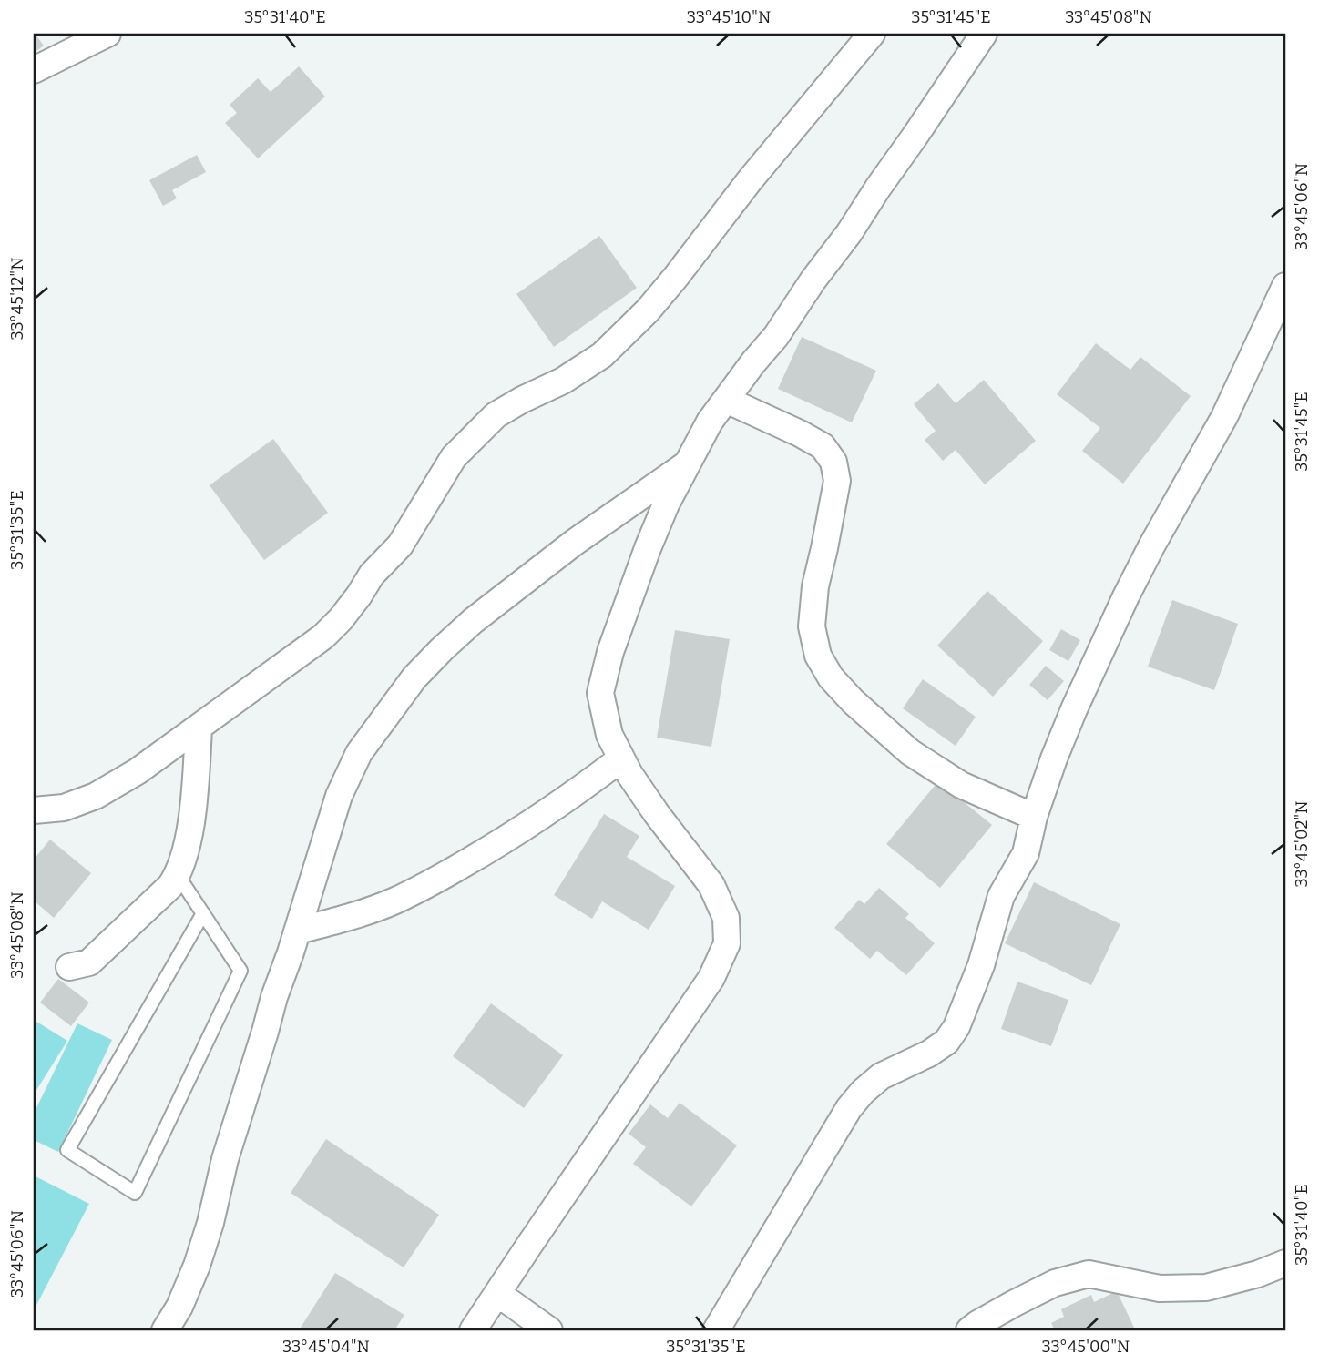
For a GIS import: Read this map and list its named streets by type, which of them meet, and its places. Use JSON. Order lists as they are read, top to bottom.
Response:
{
  "coordinates": [
    "35°31'40\"E",
    "33°45'10\"N",
    "35°31'45\"E",
    "33°45'08\"N",
    "33°45'06\"N",
    "33°45'12\"N",
    "35°31'35\"E",
    "33°45'02\"N",
    "33°45'04\"N",
    "33°45'00\"N"
  ]
}
